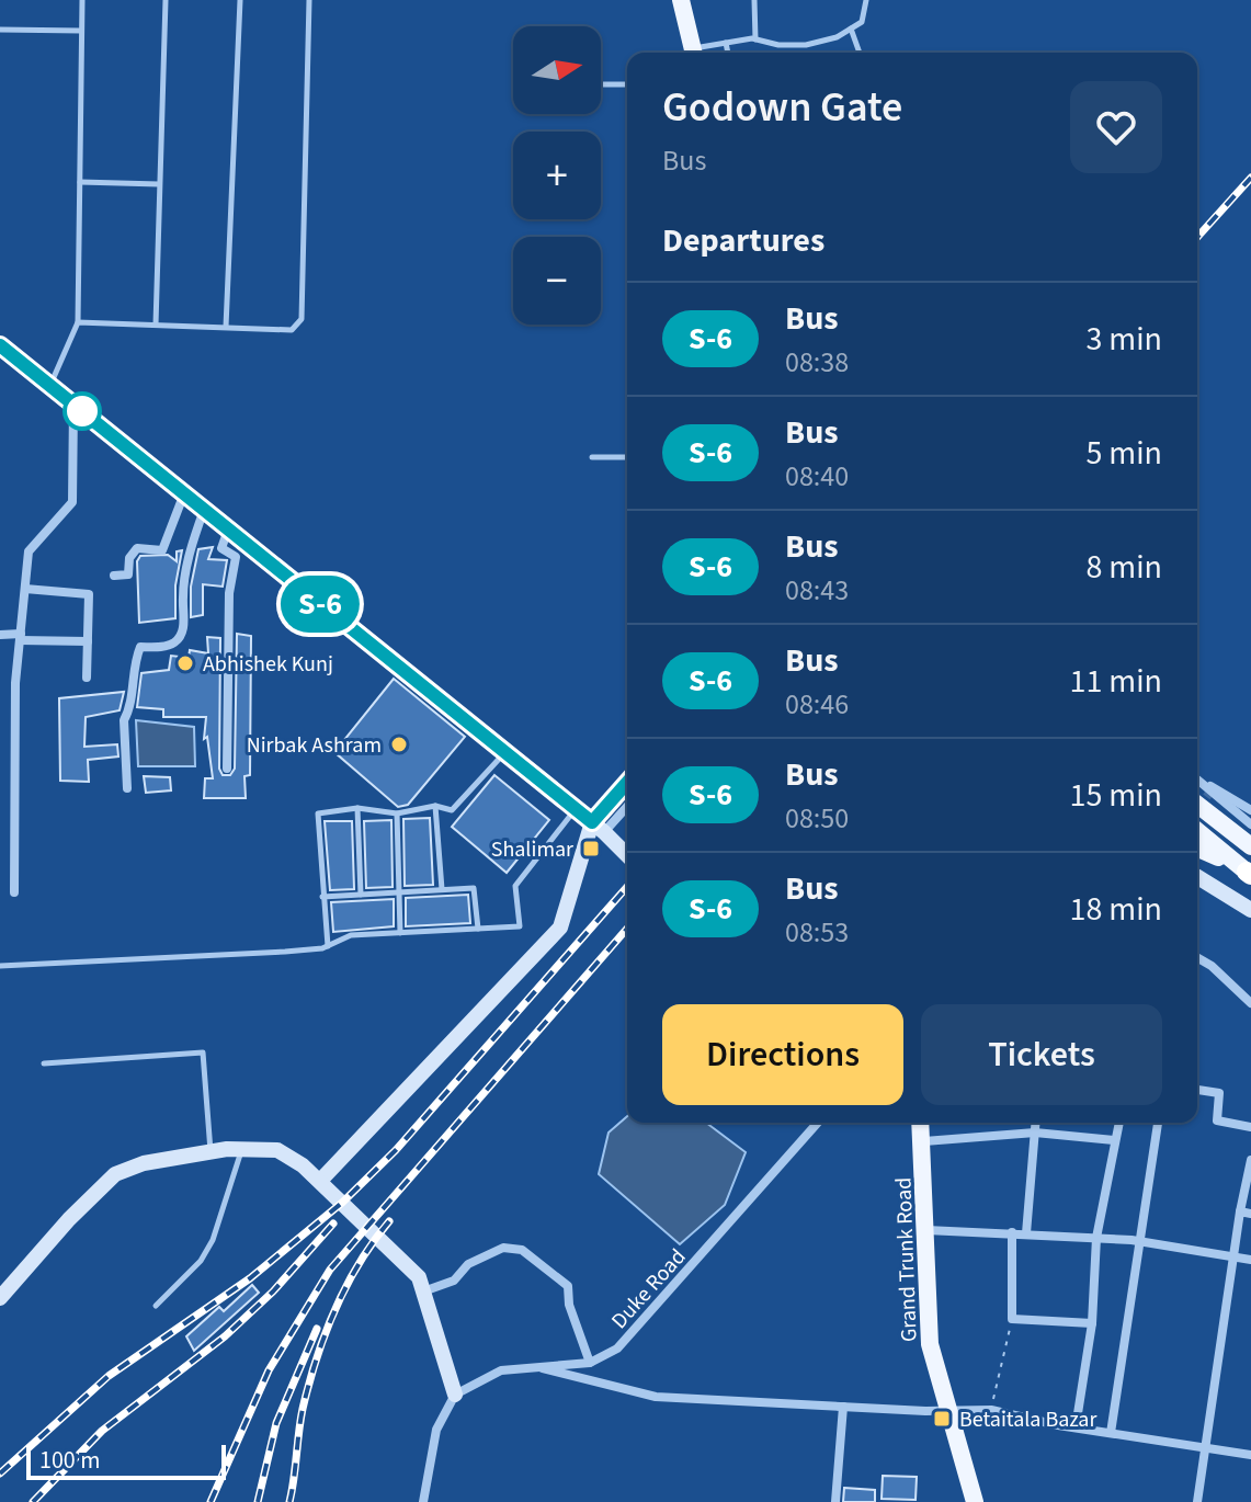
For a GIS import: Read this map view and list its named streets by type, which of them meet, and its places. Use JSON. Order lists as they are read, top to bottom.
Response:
{
  "streets": {
    "main road": ["Grand Trunk Road"],
    "street": ["Duke Road"]
  },
  "places": {
    "other": ["Abhishek Kunj", "Nirbak Ashram"],
    "transit": ["Shalimar", "Betaitala Bazar"]
  },
  "lines": ["bus line S-6"],
  "scale_bar": "100 m",
  "north": "right",
  "page": {
    "on_map": "S-6",
    "map_buttons": ["+", "−"],
    "heading": [
      ["Godown Gate", "Bus"],
      "Departures"
    ],
    "list": [
      {
        "mark": "S-6",
        "name": "Bus",
        "note": "08:38",
        "value": "3 min"
      },
      {
        "mark": "S-6",
        "name": "Bus",
        "note": "08:40",
        "value": "5 min"
      },
      {
        "mark": "S-6",
        "name": "Bus",
        "note": "08:43",
        "value": "8 min"
      },
      {
        "mark": "S-6",
        "name": "Bus",
        "note": "08:46",
        "value": "11 min"
      },
      {
        "mark": "S-6",
        "name": "Bus",
        "note": "08:50",
        "value": "15 min"
      },
      {
        "mark": "S-6",
        "name": "Bus",
        "note": "08:53",
        "value": "18 min"
      }
    ],
    "buttons": ["Directions", "Tickets"],
    "scale": "100 m"
  }
}
